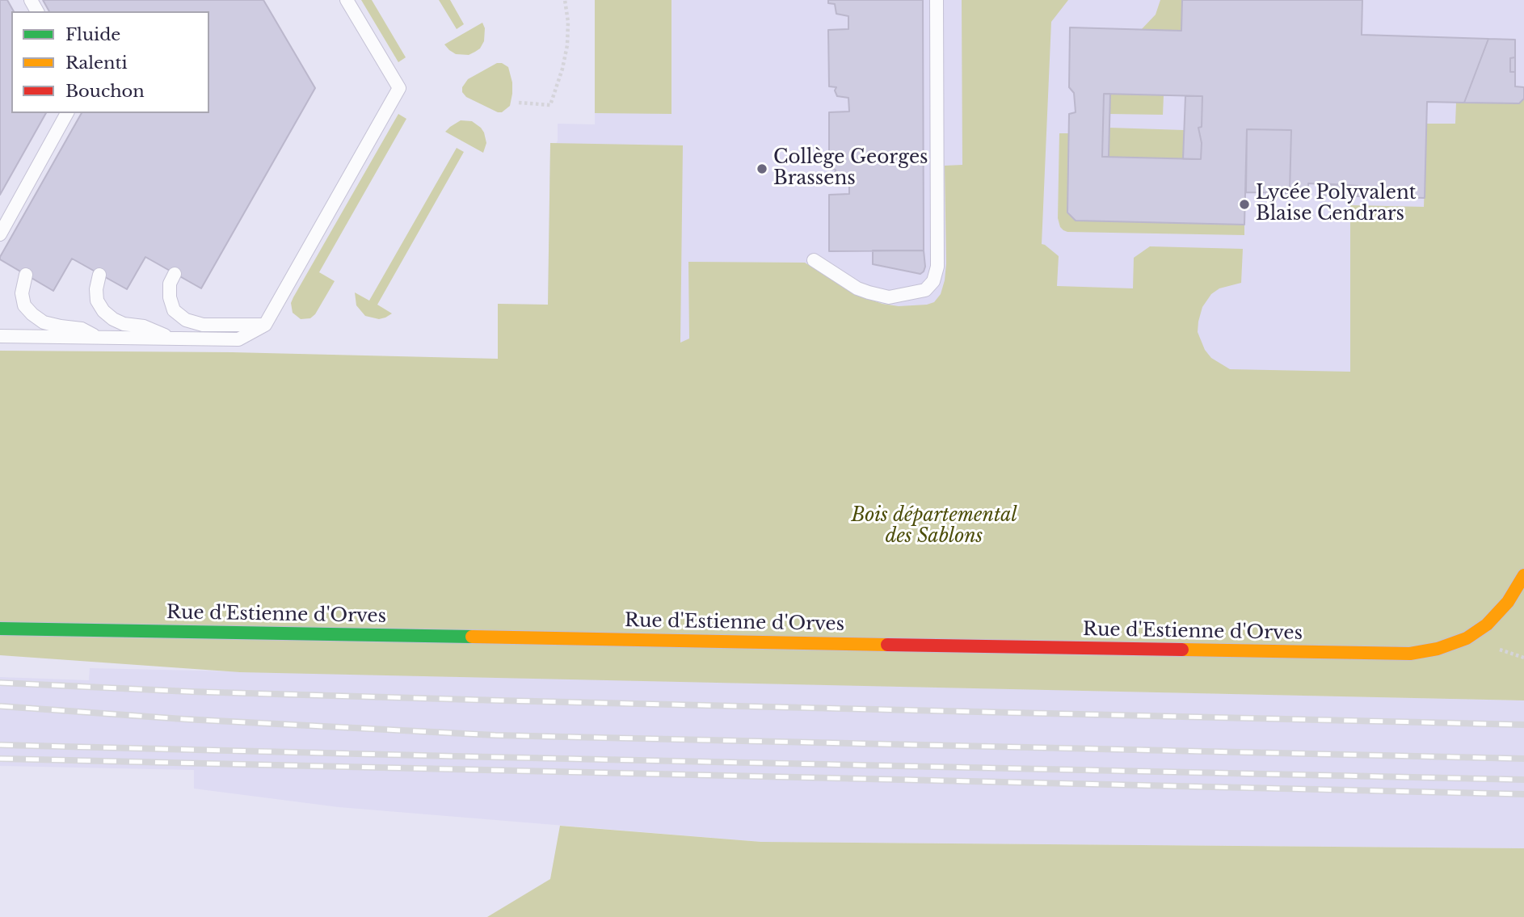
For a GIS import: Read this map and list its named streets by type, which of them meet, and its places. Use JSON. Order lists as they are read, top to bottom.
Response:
{
  "streets": {
    "street": ["Rue d'Estienne d'Orves"]
  },
  "parks": ["Bois départemental des Sablons"],
  "places": ["Collège Georges Brassens", "Lycée Polyvalent Blaise Cendrars"],
  "legend": ["Fluide", "Ralenti", "Bouchon"]
}
